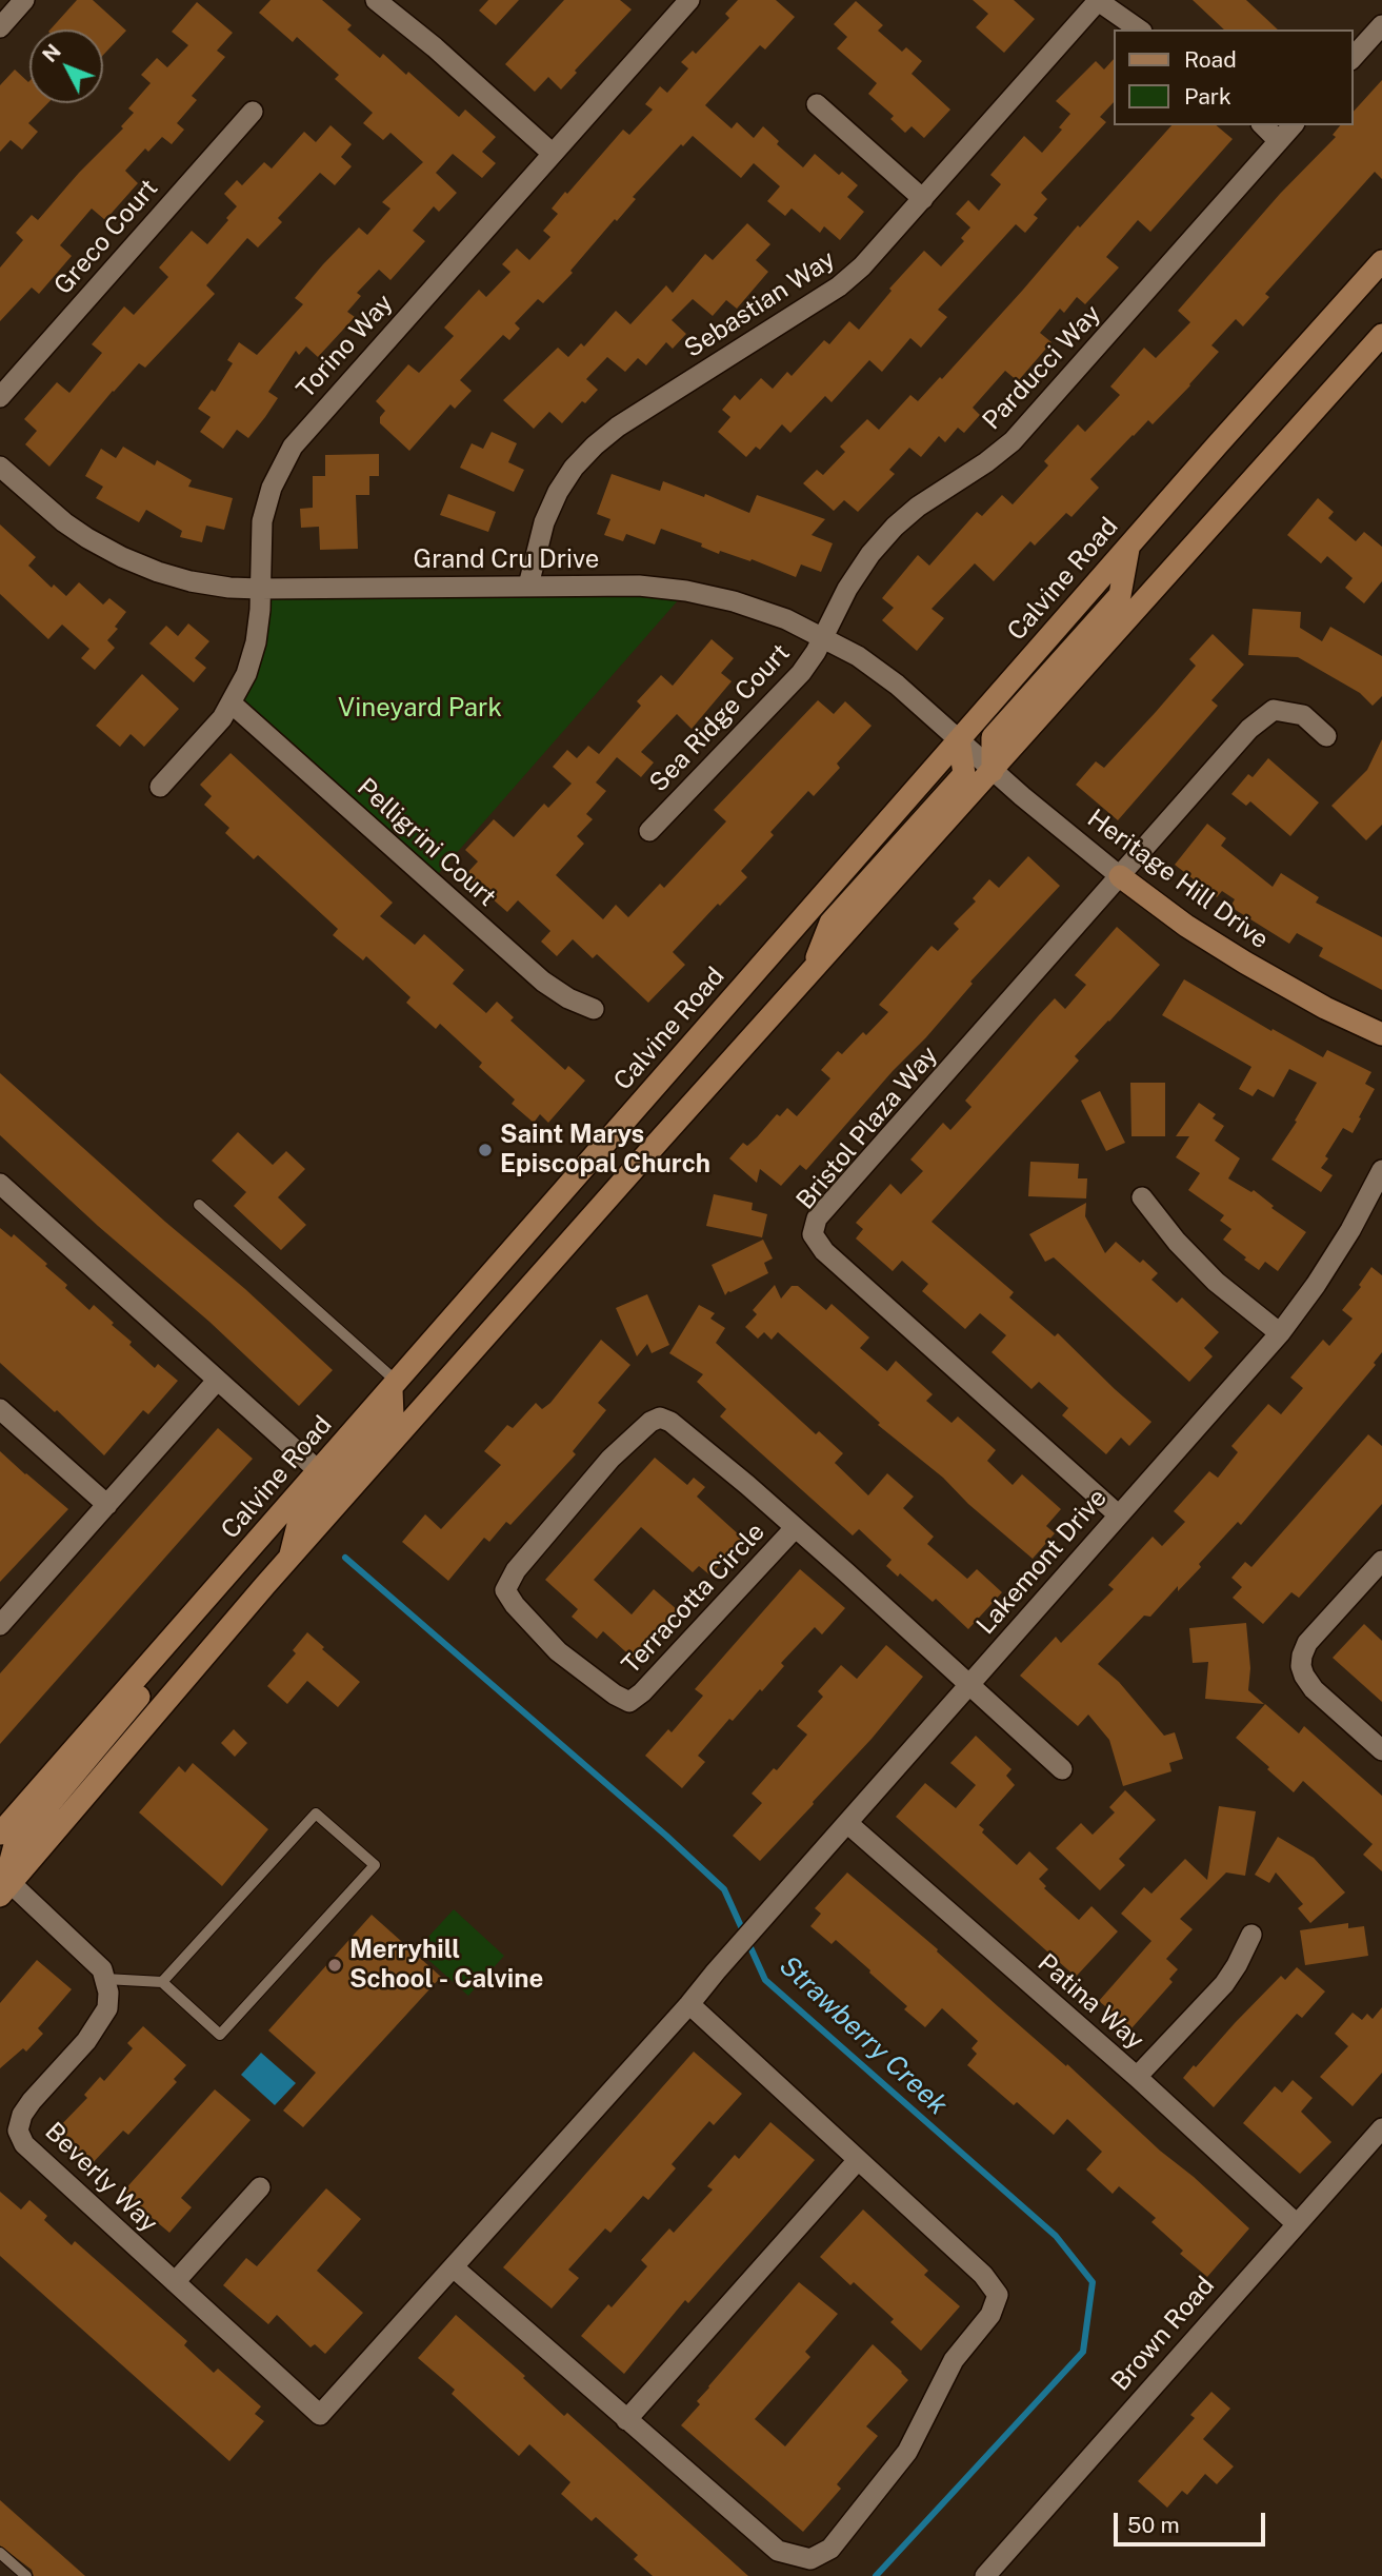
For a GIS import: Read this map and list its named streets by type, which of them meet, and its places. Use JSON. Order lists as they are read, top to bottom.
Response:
{
  "streets": {
    "main road": ["Calvine Road", "Heritage Hill Drive"],
    "street": [
      "Greco Court",
      "Sebastian Way",
      "Torino Way",
      "Parducci Way",
      "Grand Cru Drive",
      "Sea Ridge Court",
      "Pelligrini Court",
      "Bristol Plaza Way",
      "Lakemont Drive",
      "Terracotta Circle",
      "Patina Way",
      "Beverly Way",
      "Brown Road"
    ]
  },
  "crossings": [
    ["Sebastian Way", "Grand Cru Drive"],
    ["Torino Way", "Grand Cru Drive"],
    ["Torino Way", "Pelligrini Court"],
    ["Parducci Way", "Grand Cru Drive"],
    ["Parducci Way", "Sea Ridge Court"],
    ["Grand Cru Drive", "Calvine Road"],
    ["Grand Cru Drive", "Sea Ridge Court"],
    ["Grand Cru Drive", "Heritage Hill Drive"],
    ["Heritage Hill Drive", "Bristol Plaza Way"],
    ["Bristol Plaza Way", "Lakemont Drive"],
    ["Lakemont Drive", "Terracotta Circle"],
    ["Lakemont Drive", "Patina Way"],
    ["Lakemont Drive", "Beverly Way"],
    ["Patina Way", "Brown Road"]
  ],
  "water": ["Strawberry Creek"],
  "parks": ["Vineyard Park"],
  "places": ["Saint Marys Episcopal Church", "Merryhill School - Calvine"],
  "legend": ["Road", "Park"],
  "scale_bar": "50 m",
  "north": "top left"
}
